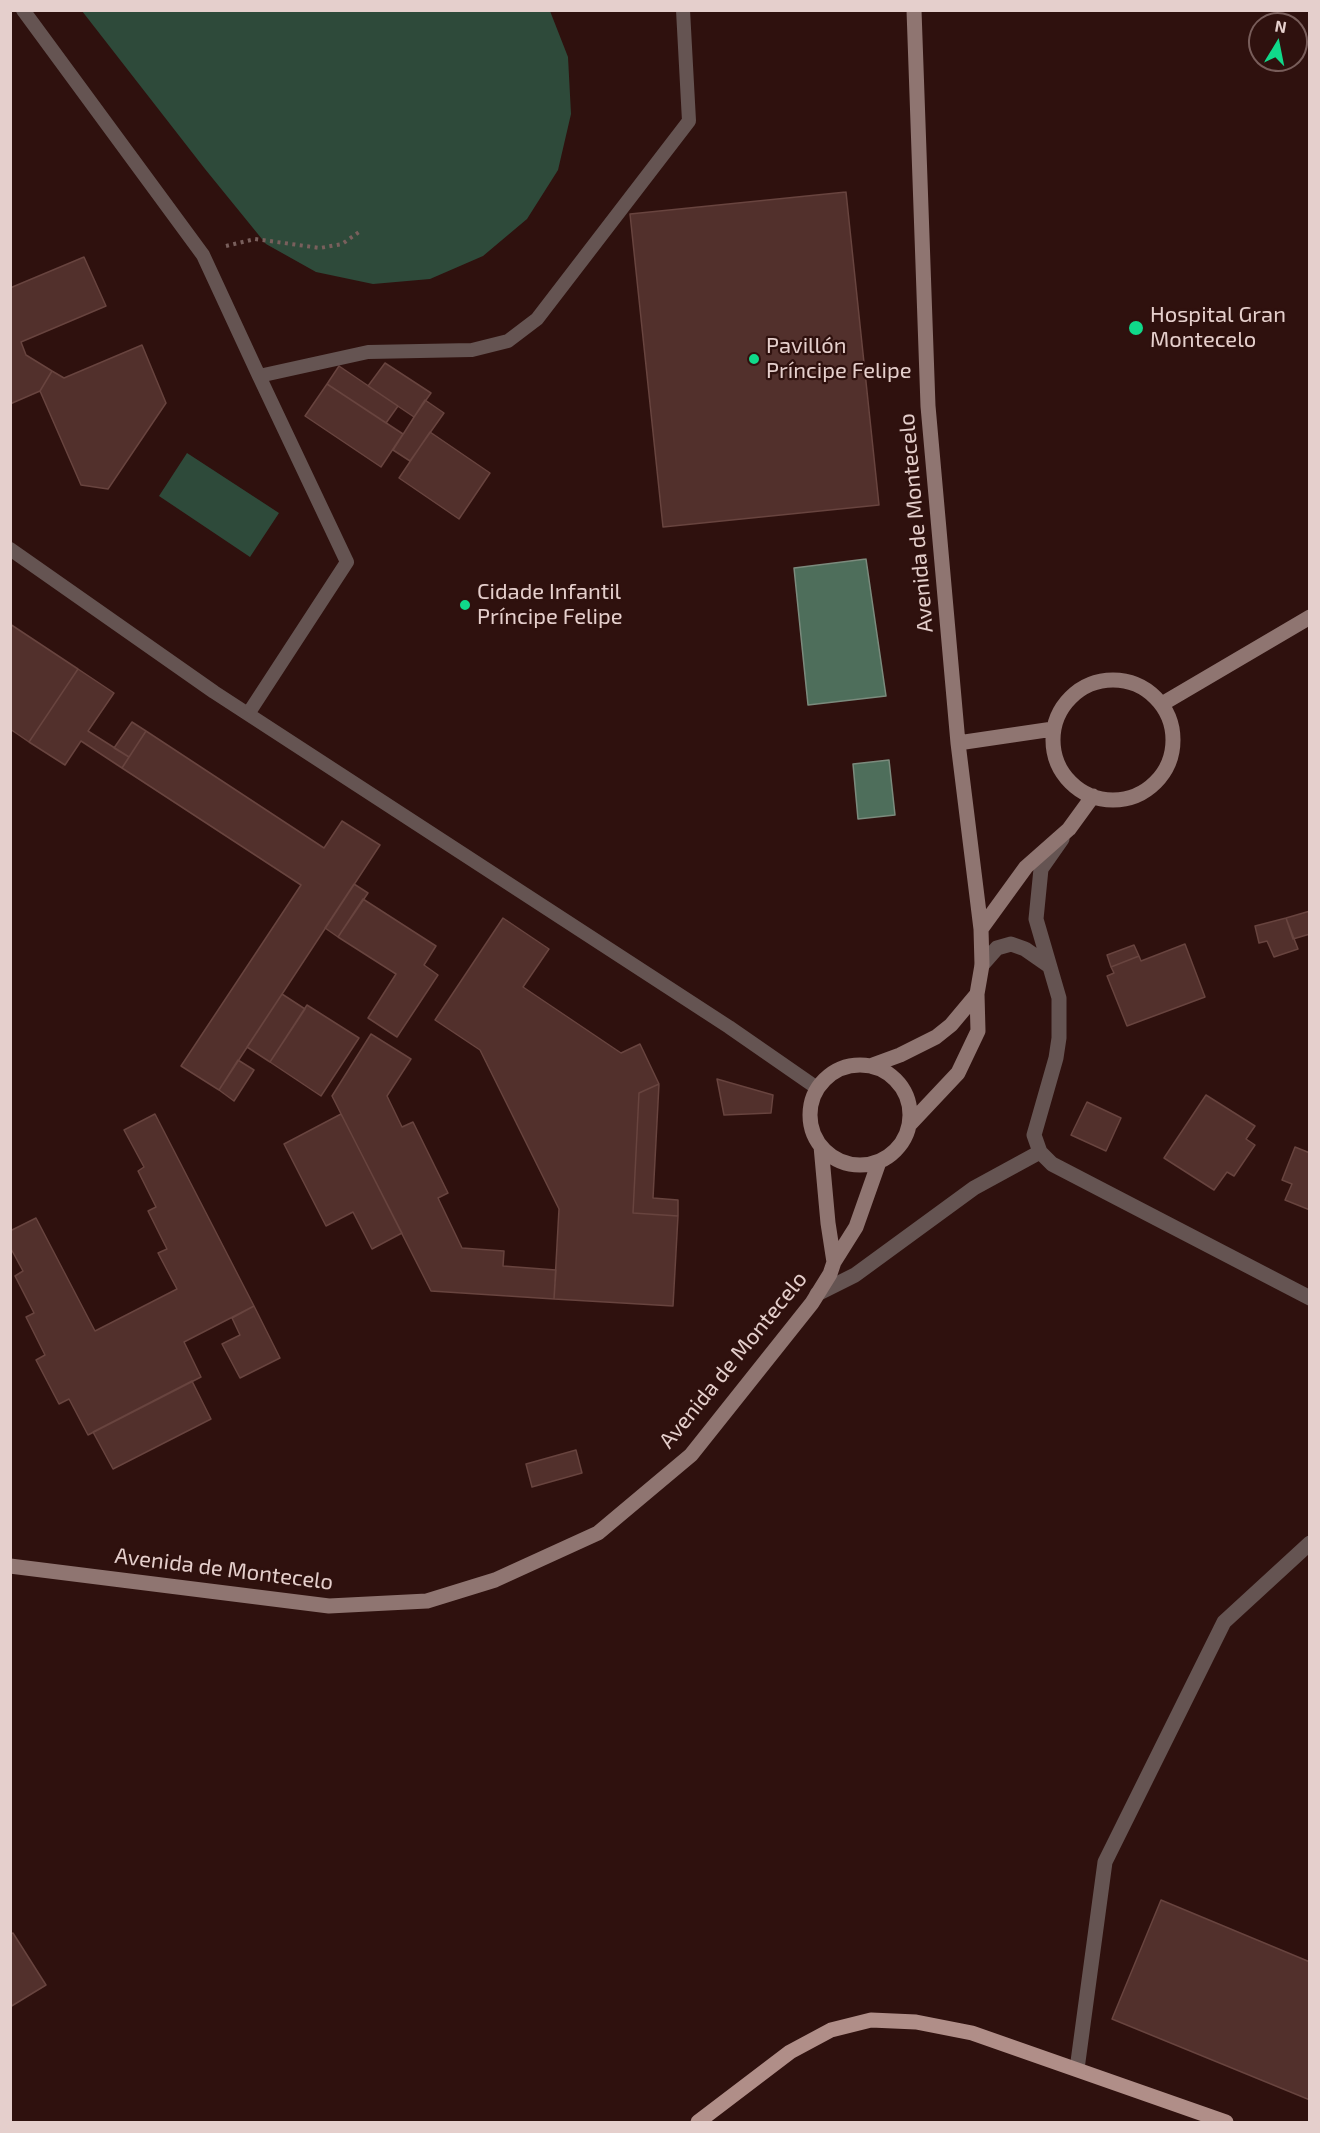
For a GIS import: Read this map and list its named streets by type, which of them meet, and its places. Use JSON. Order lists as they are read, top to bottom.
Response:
{
  "streets": {
    "street": ["Avenida de Montecelo"]
  },
  "places": ["Hospital Gran Montecelo", "Pavillón Príncipe Felipe", "Cidade Infantil Príncipe Felipe"],
  "north": "top"
}
